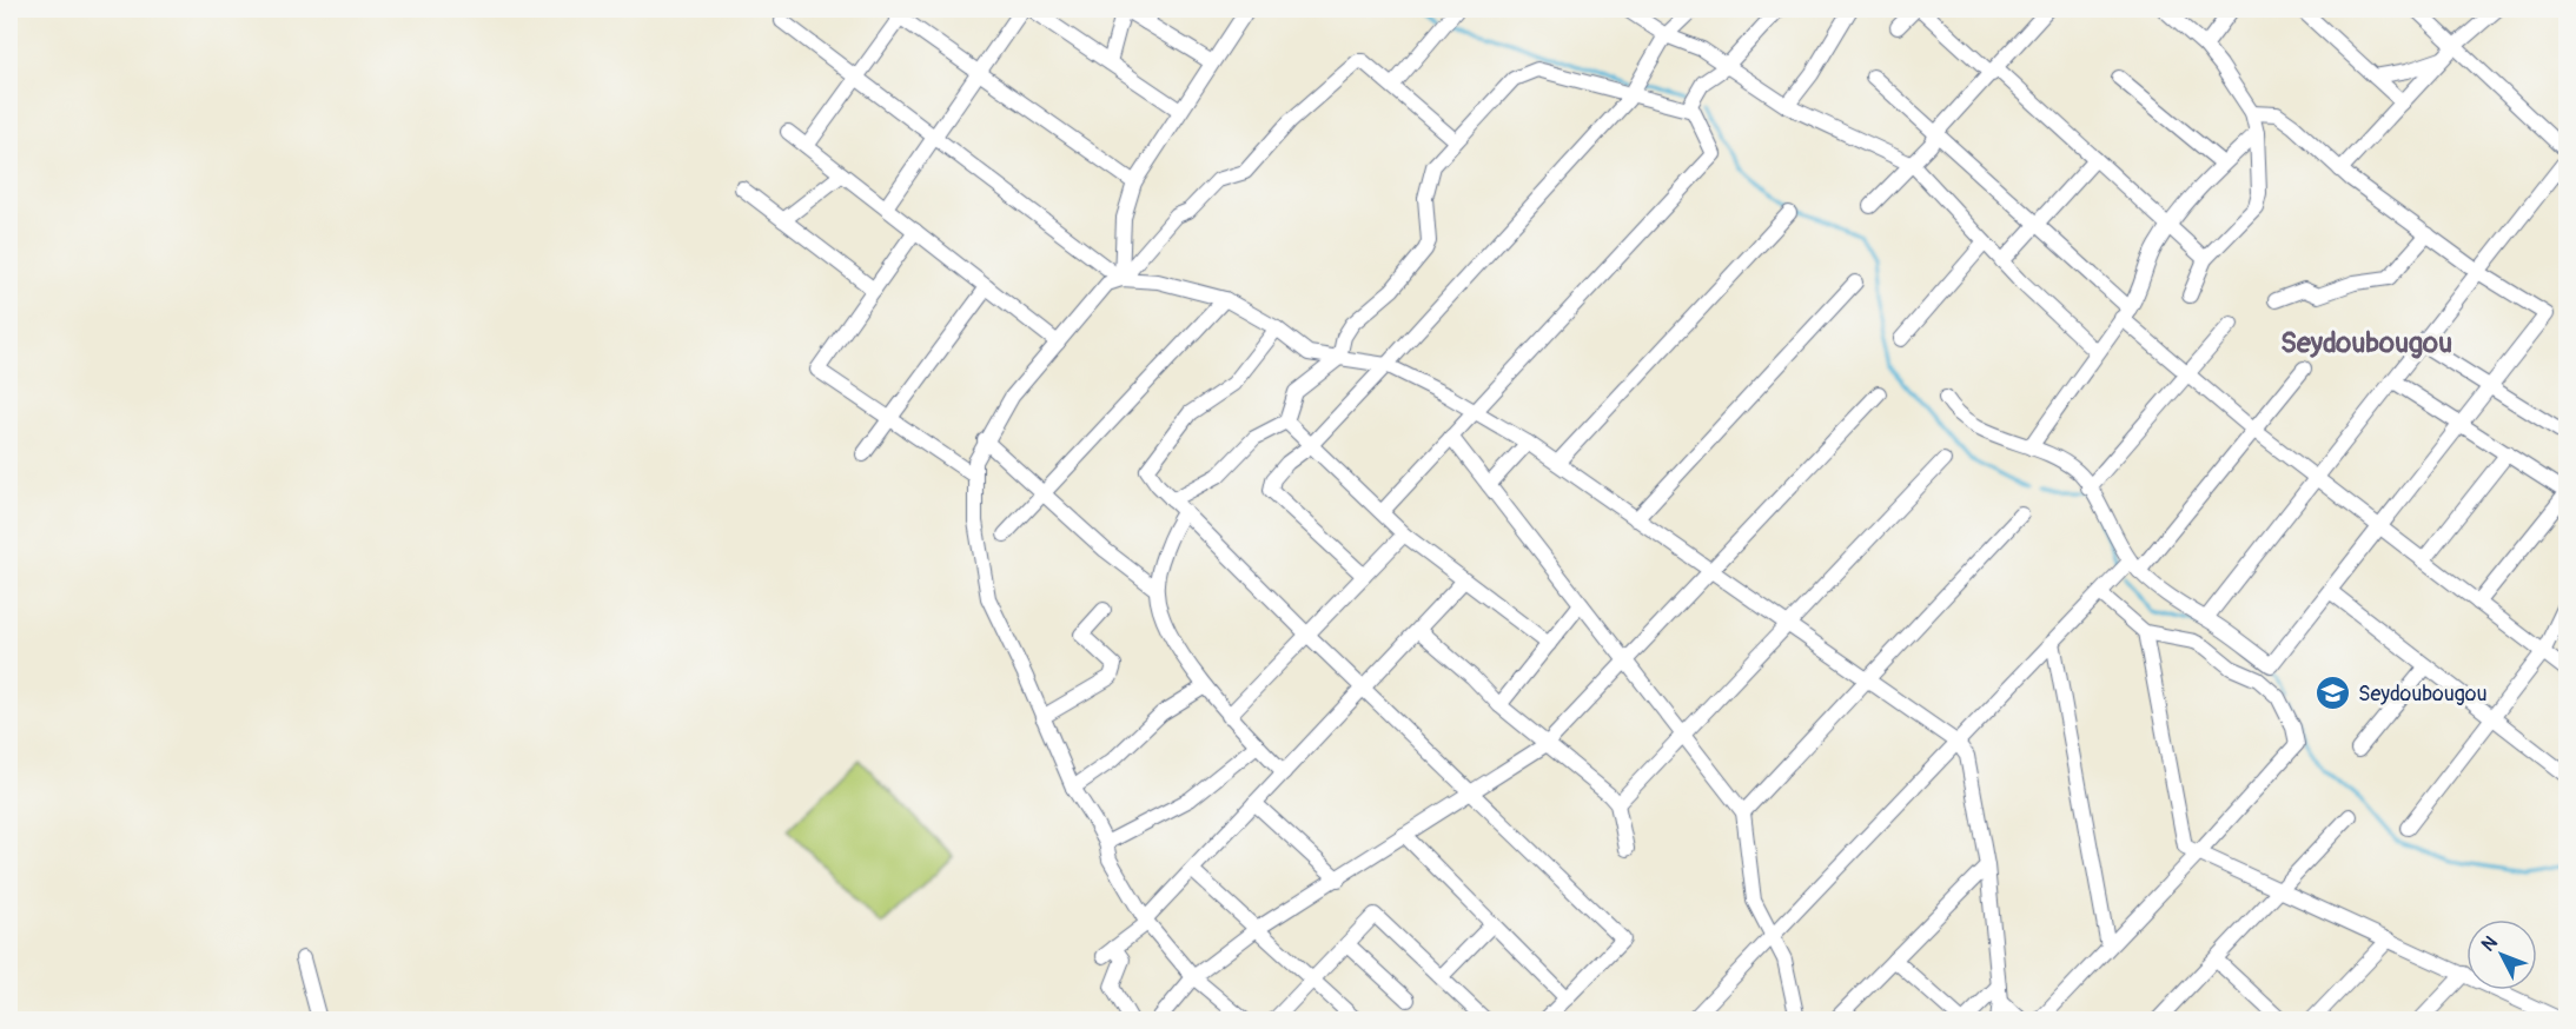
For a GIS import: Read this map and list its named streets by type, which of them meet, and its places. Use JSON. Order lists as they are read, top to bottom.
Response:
{
  "districts": ["Seydoubougou"],
  "places": {
    "school or university": ["Seydoubougou"]
  },
  "north": "top left"
}
